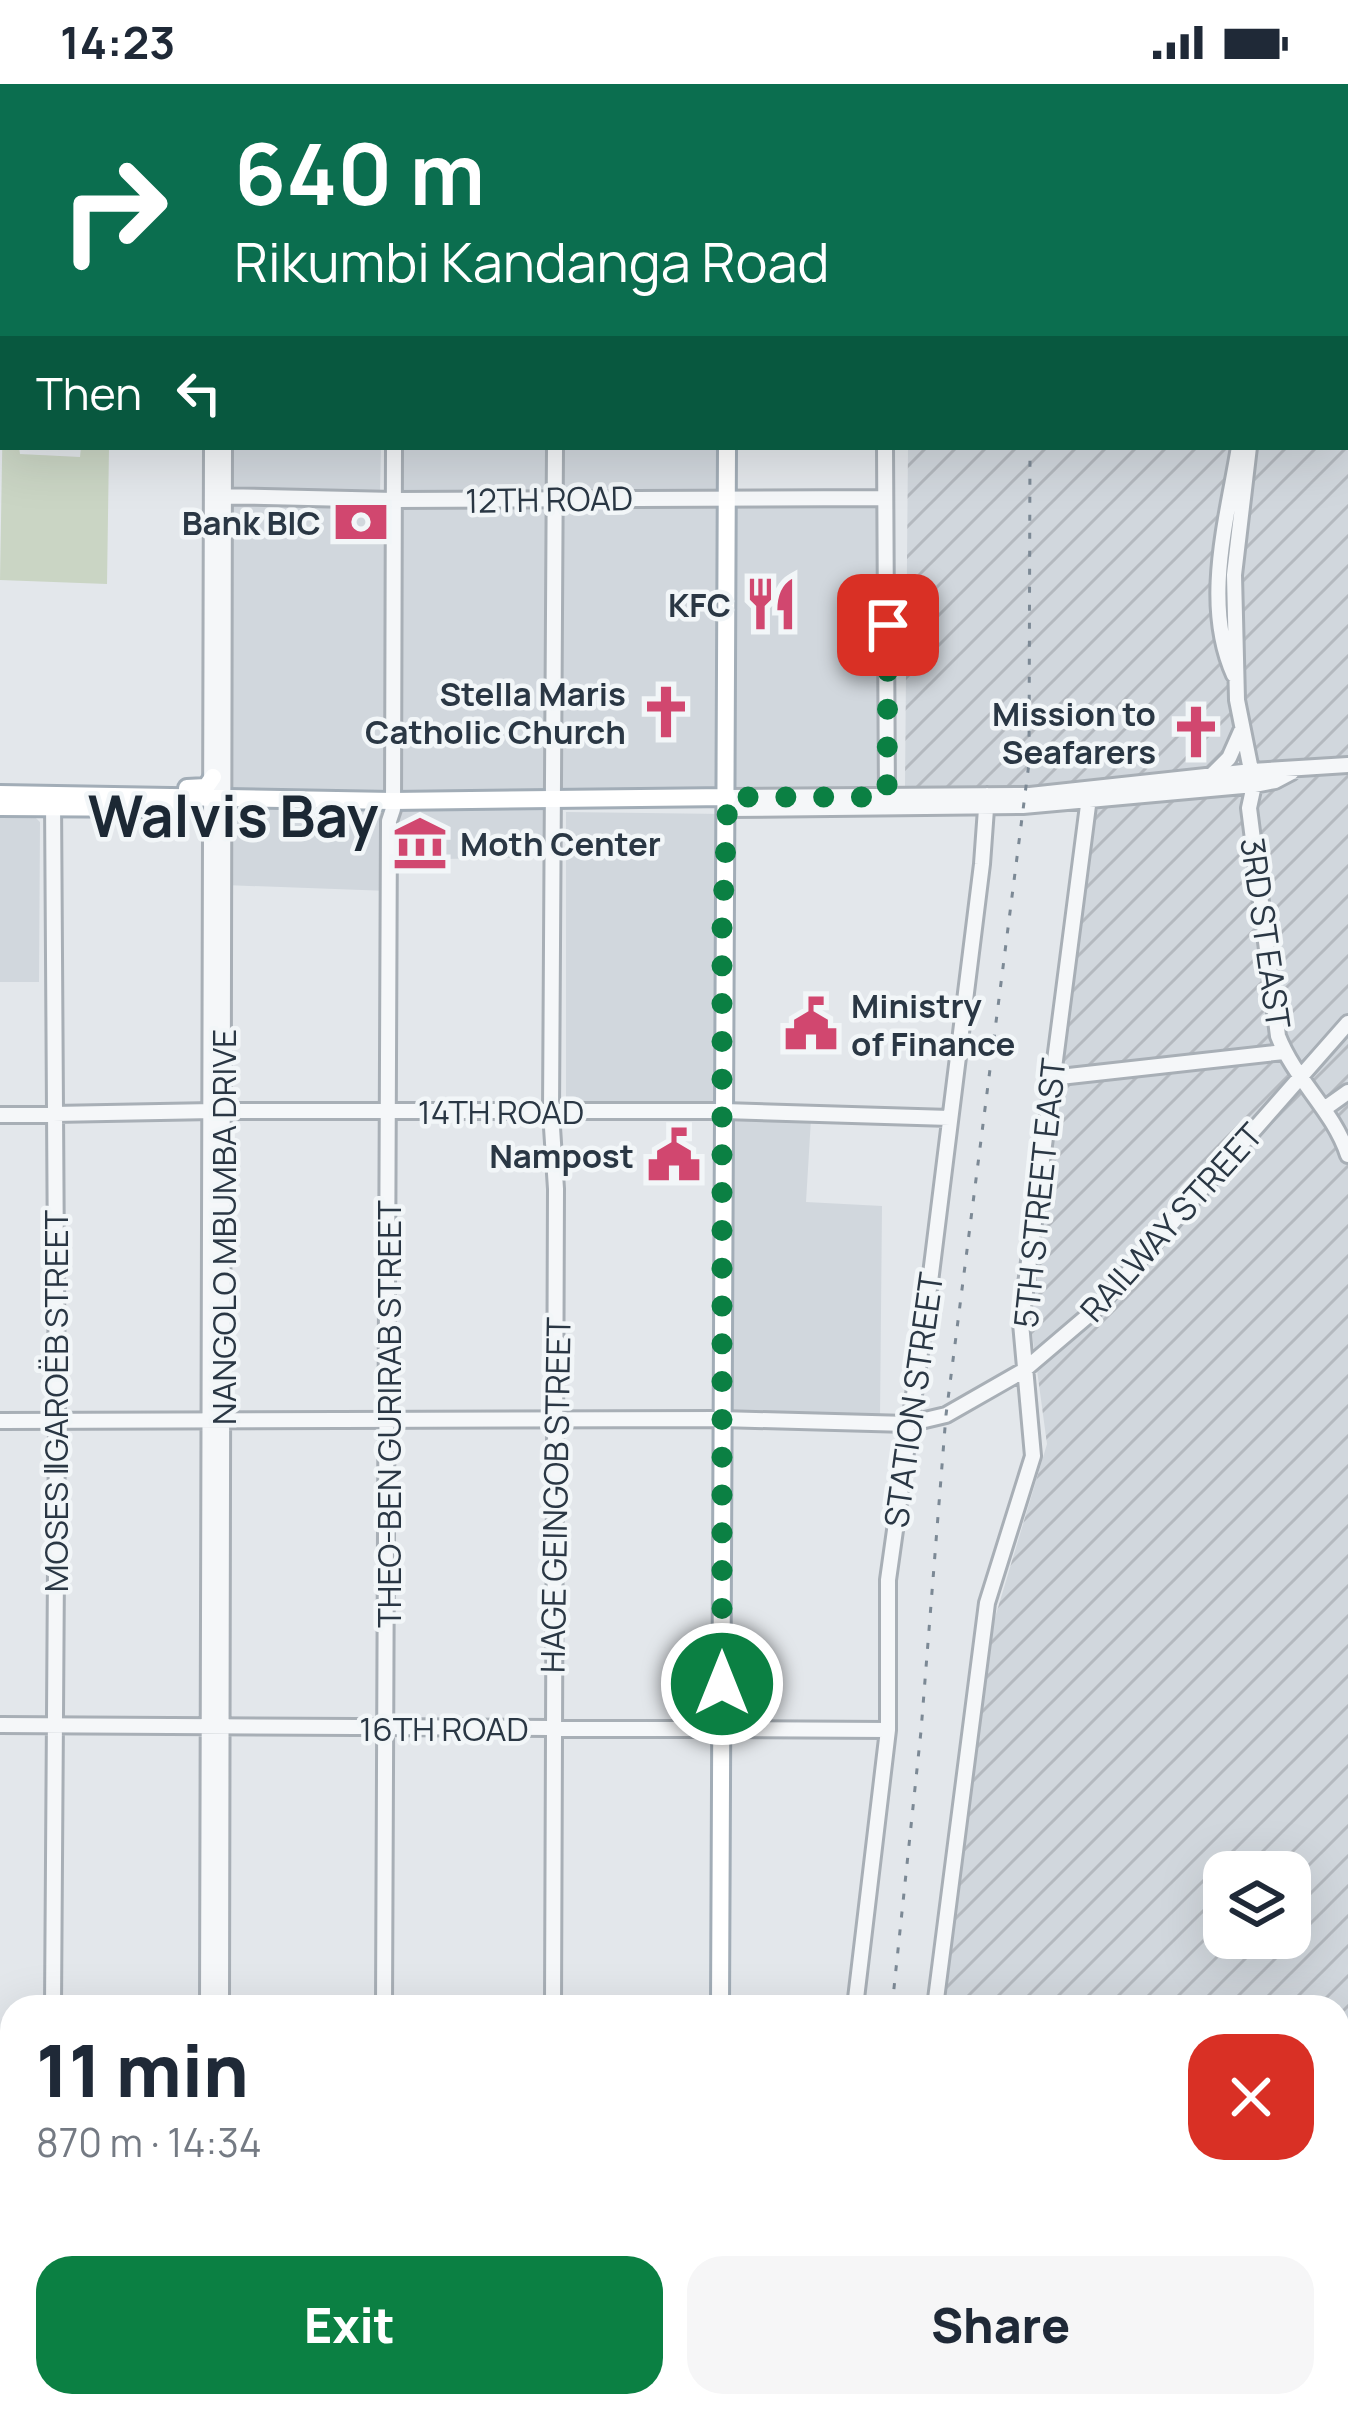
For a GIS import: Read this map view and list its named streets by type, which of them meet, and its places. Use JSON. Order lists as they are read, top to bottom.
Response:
{
  "streets": {
    "street": [
      "12TH ROAD",
      "3RD ST EAST",
      "14TH ROAD",
      "5TH STREET EAST",
      "RAILWAY STREET",
      "NANGOLO MBUMBA DRIVE",
      "STATION STREET",
      "MOSES ǁGAROËB STREET",
      "THEO-BEN GURIRAB STREET",
      "HAGE GEINGOB STREET",
      "16TH ROAD"
    ]
  },
  "crossings": [
    ["12TH ROAD", "NANGOLO MBUMBA DRIVE"],
    ["12TH ROAD", "THEO-BEN GURIRAB STREET"],
    ["12TH ROAD", "HAGE GEINGOB STREET"],
    ["3RD ST EAST", "RAILWAY STREET"],
    ["14TH ROAD", "NANGOLO MBUMBA DRIVE"],
    ["14TH ROAD", "STATION STREET"],
    ["14TH ROAD", "MOSES ǁGAROËB STREET"],
    ["14TH ROAD", "THEO-BEN GURIRAB STREET"],
    ["14TH ROAD", "HAGE GEINGOB STREET"],
    ["5TH STREET EAST", "RAILWAY STREET"],
    ["RAILWAY STREET", "NANGOLO MBUMBA DRIVE"],
    ["RAILWAY STREET", "STATION STREET"],
    ["RAILWAY STREET", "MOSES ǁGAROËB STREET"],
    ["RAILWAY STREET", "THEO-BEN GURIRAB STREET"],
    ["RAILWAY STREET", "HAGE GEINGOB STREET"],
    ["NANGOLO MBUMBA DRIVE", "16TH ROAD"],
    ["STATION STREET", "16TH ROAD"],
    ["MOSES ǁGAROËB STREET", "16TH ROAD"],
    ["THEO-BEN GURIRAB STREET", "16TH ROAD"],
    ["HAGE GEINGOB STREET", "16TH ROAD"]
  ],
  "districts": ["Walvis Bay"],
  "places": {
    "bank": ["Bank BIC"],
    "restaurant": ["KFC"],
    "church": ["Stella Maris Catholic Church", "Mission to Seafarers"],
    "museum": ["Moth Center"],
    "public building": ["Ministry of Finance", "Nampost"]
  },
  "page": {
    "status": "14:23",
    "turn": ["640 m", "Rikumbi Kandanga Road"],
    "then": "Then",
    "heading": ["11 min", "870 m · 14:34"],
    "buttons": ["Exit", "Share"]
  }
}
